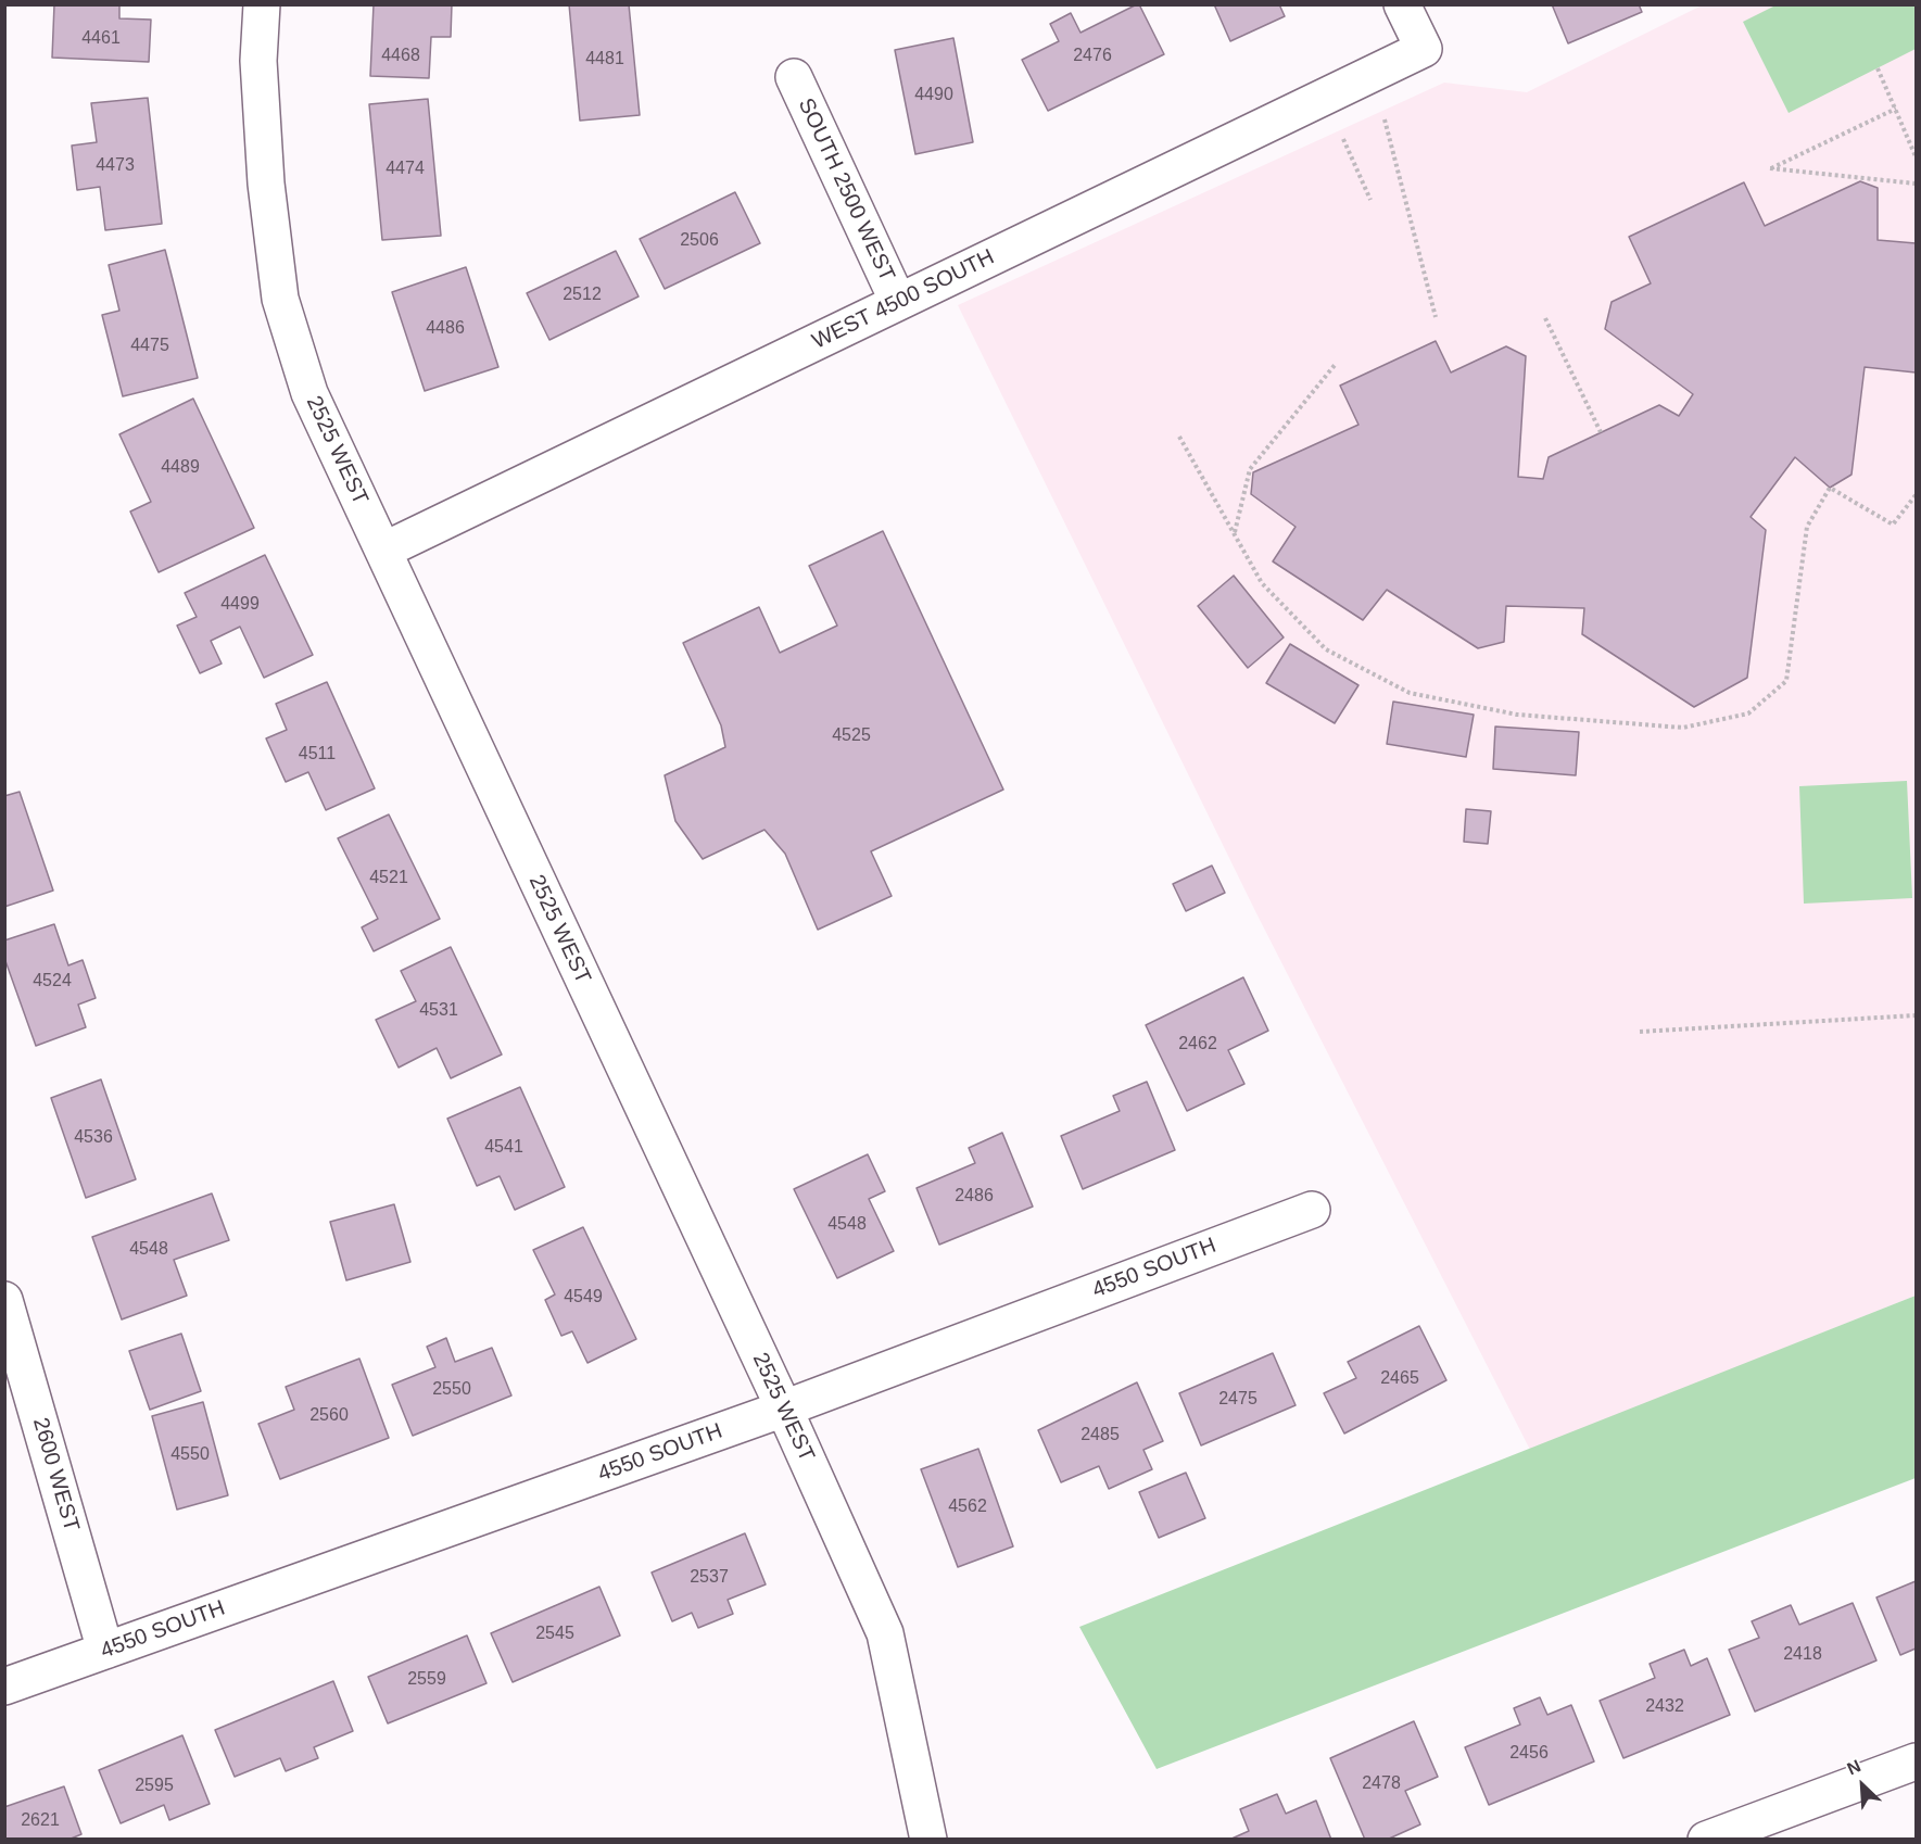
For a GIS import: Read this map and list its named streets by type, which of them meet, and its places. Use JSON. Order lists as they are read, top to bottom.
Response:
{
  "streets": {
    "street": [
      "SOUTH 2500 WEST",
      "WEST 4500 SOUTH",
      "2525 WEST",
      "4550 SOUTH",
      "2600 WEST"
    ]
  },
  "crossings": [
    ["SOUTH 2500 WEST", "WEST 4500 SOUTH"],
    ["WEST 4500 SOUTH", "2525 WEST"],
    ["2525 WEST", "4550 SOUTH"],
    ["4550 SOUTH", "2600 WEST"]
  ],
  "house_numbers": [
    "4461",
    "4468",
    "2476",
    "4481",
    "4490",
    "4473",
    "4474",
    "2506",
    "2512",
    "4486",
    "4475",
    "4489",
    "4499",
    "4525",
    "4511",
    "4521",
    "4524",
    "4531",
    "2462",
    "4536",
    "4541",
    "2486",
    "4548",
    "4548",
    "4549",
    "2465",
    "2550",
    "2475",
    "2560",
    "2485",
    "4550",
    "4562",
    "2537",
    "2545",
    "2418",
    "2559",
    "2432",
    "2456",
    "2478",
    "2595",
    "2621"
  ],
  "north": "top left"
}
